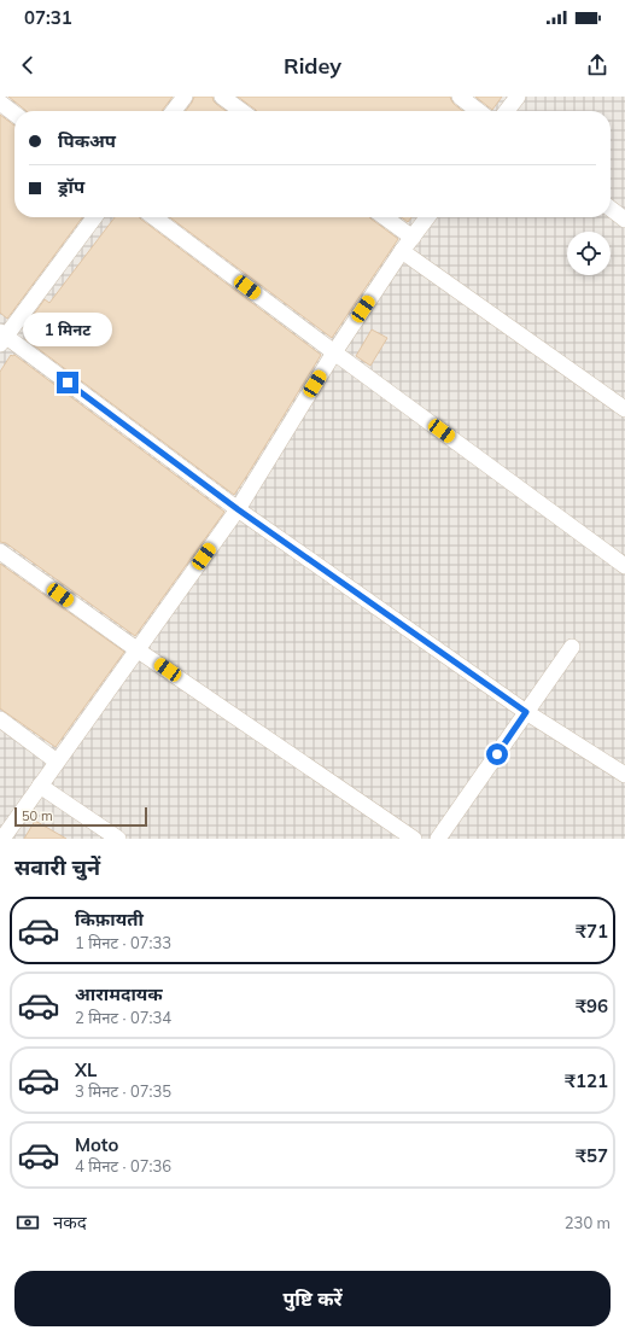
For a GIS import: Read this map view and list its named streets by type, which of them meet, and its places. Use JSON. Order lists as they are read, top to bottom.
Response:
{
  "scale_bar": "50 m",
  "page": {
    "status": "07:31",
    "header": "Ridey",
    "banner": ["पिकअप", "ड्रॉप"],
    "bubble": "1 मिनट",
    "scale": "50 m",
    "heading": "सवारी चुनें",
    "list": [
      {
        "name": "किफ़ायती",
        "note": "1 मिनट · 07:33",
        "value": "₹71"
      },
      {
        "name": "आरामदायक",
        "note": "2 मिनट · 07:34",
        "value": "₹96"
      },
      {
        "name": "XL",
        "note": "3 मिनट · 07:35",
        "value": "₹121"
      },
      {
        "name": "Moto",
        "note": "4 मिनट · 07:36",
        "value": "₹57"
      }
    ],
    "pay": ["नकद", "230 m"],
    "buttons": "पुष्टि करें"
  }
}
